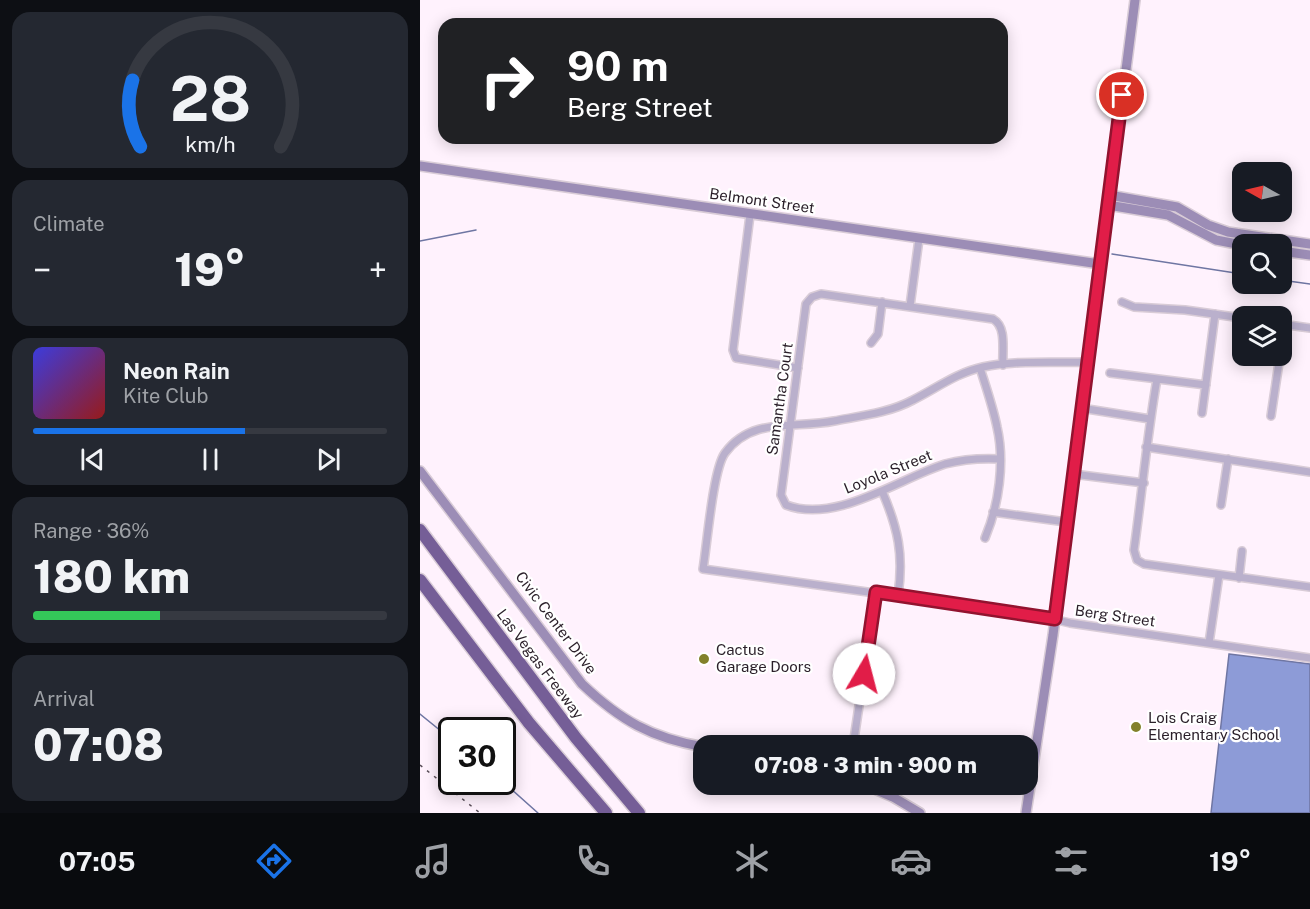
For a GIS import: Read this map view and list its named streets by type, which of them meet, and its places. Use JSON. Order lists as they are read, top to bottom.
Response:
{
  "streets": {
    "highway": ["Las Vegas Freeway"],
    "street": [
      "Belmont Street",
      "Samantha Court",
      "Loyola Street",
      "Berg Street",
      "Civic Center Drive"
    ]
  },
  "crossings": [
    ["Samantha Court", "Loyola Street"],
    ["Samantha Court", "Berg Street"]
  ],
  "places": ["Cactus Garage Doors", "Lois Craig Elementary School"],
  "north": "left",
  "page": {
    "turn": ["90 m", "Berg Street"],
    "tile": [
      "Climate",
      ["Range · 36%", "180 km"],
      ["Arrival", "07:08"]
    ],
    "heat": ["−", "19°", "+"],
    "song": ["Neon Rain", "Kite Club"],
    "limit": "30",
    "trip": "07:08 · 3 min · 900 m",
    "tabs": ["07:05", "19°"],
    "gauge": ["28", "km/h"]
  }
}
